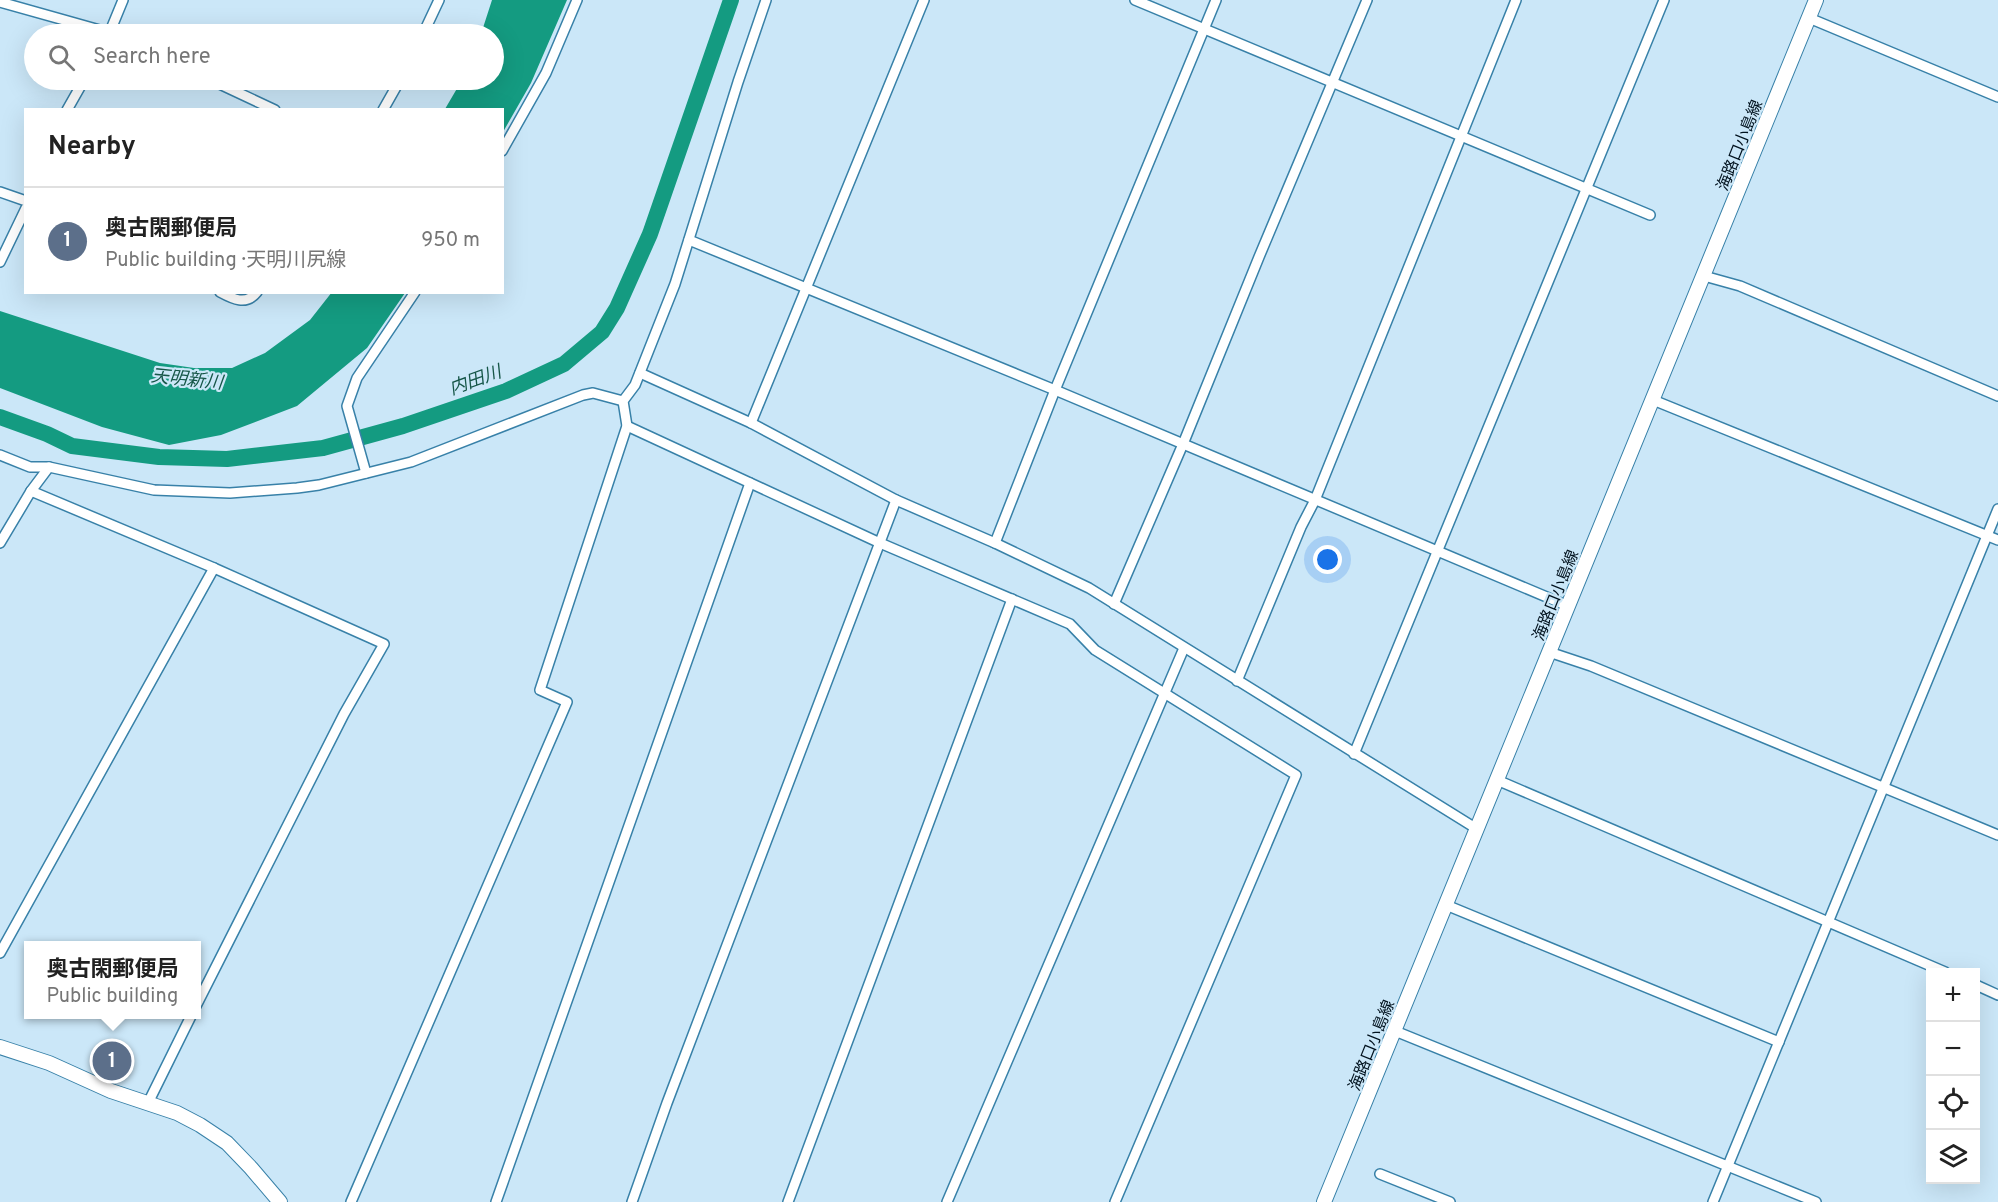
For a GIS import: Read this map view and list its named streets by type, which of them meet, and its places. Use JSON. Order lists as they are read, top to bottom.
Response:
{
  "streets": {
    "main road": ["海路口小島線"]
  },
  "water": ["天明新川", "内田川"],
  "page": {
    "search": "Search here",
    "heading": "Nearby",
    "list": [
      {
        "mark": "1",
        "name": "奥古閑郵便局",
        "note": "Public building · 天明川尻線",
        "value": "950 m"
      }
    ],
    "popup": ["奥古閑郵便局", "Public building"],
    "map_buttons": ["+", "−"],
    "pins": "1"
  }
}
